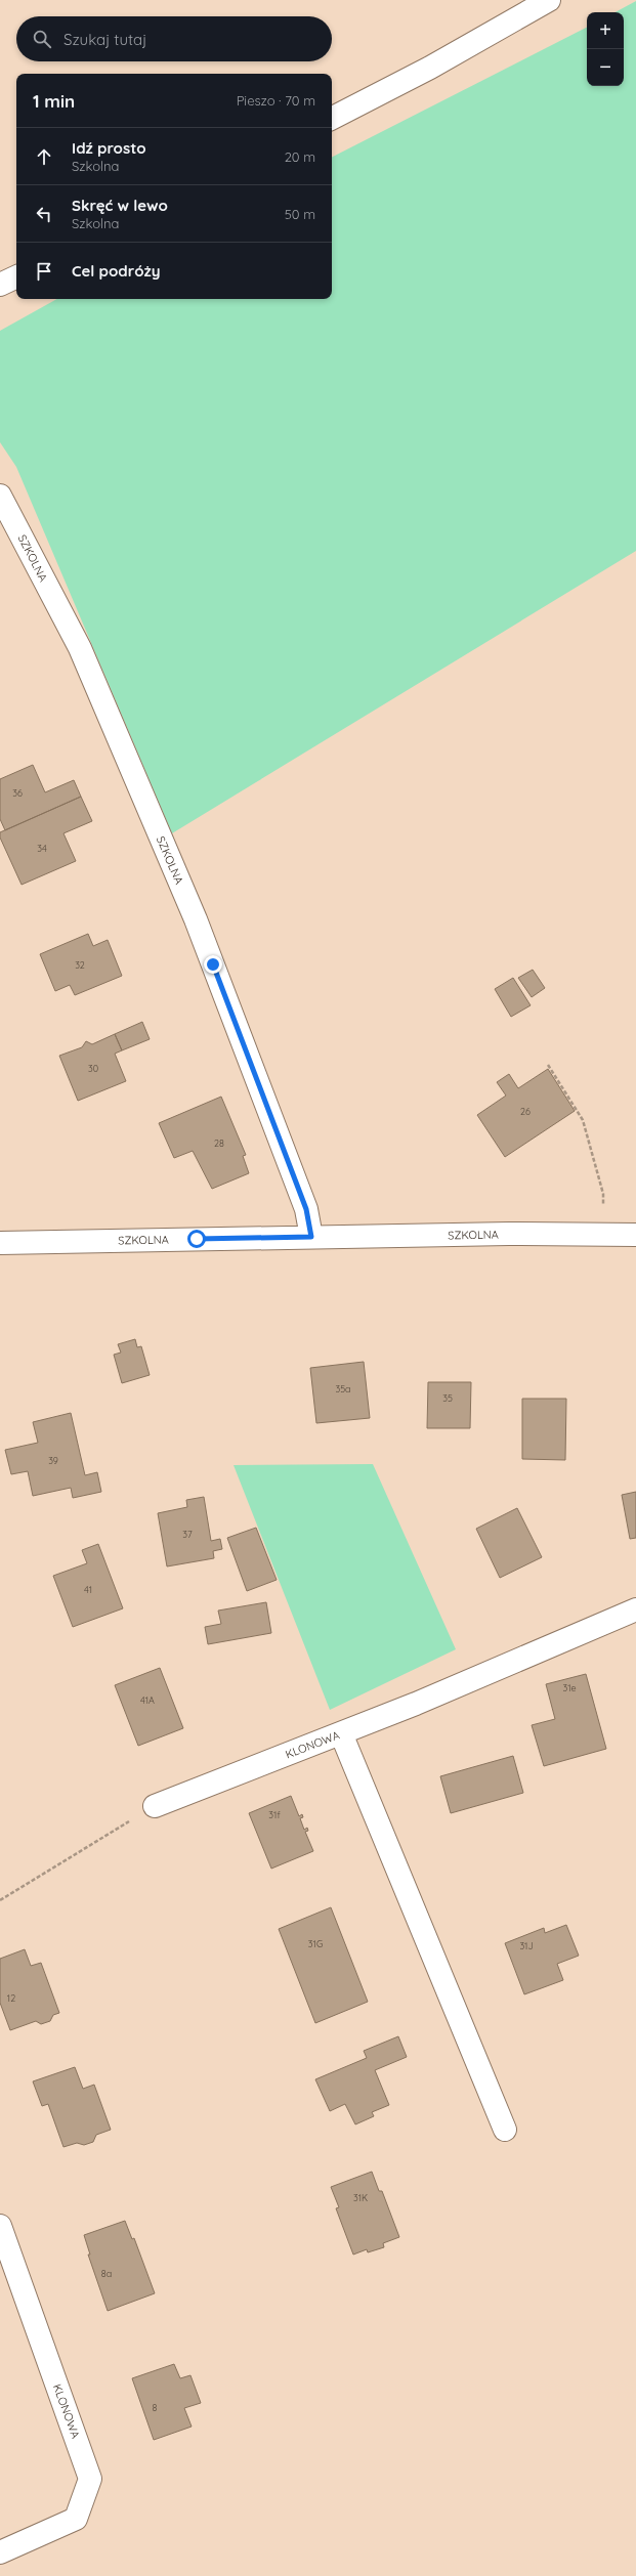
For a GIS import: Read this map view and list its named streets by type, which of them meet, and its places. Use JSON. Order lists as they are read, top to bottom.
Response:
{
  "streets": {
    "street": ["SZKOLNA", "KLONOWA"]
  },
  "house_numbers": [
    "36",
    "34",
    "32",
    "30",
    "26",
    "28",
    "35a",
    "35",
    "39",
    "37",
    "41",
    "31e",
    "41A",
    "31f",
    "31G",
    "31J",
    "12",
    "31K",
    "8a",
    "8"
  ],
  "page": {
    "map_buttons": ["+", "−"],
    "search": "Szukaj tutaj",
    "heading": ["1 min", "Pieszo · 70 m"],
    "list": [
      ["Idź prosto", "Szkolna", "20 m"],
      ["Skręć w lewo", "Szkolna", "50 m"],
      "Cel podróży"
    ]
  }
}
